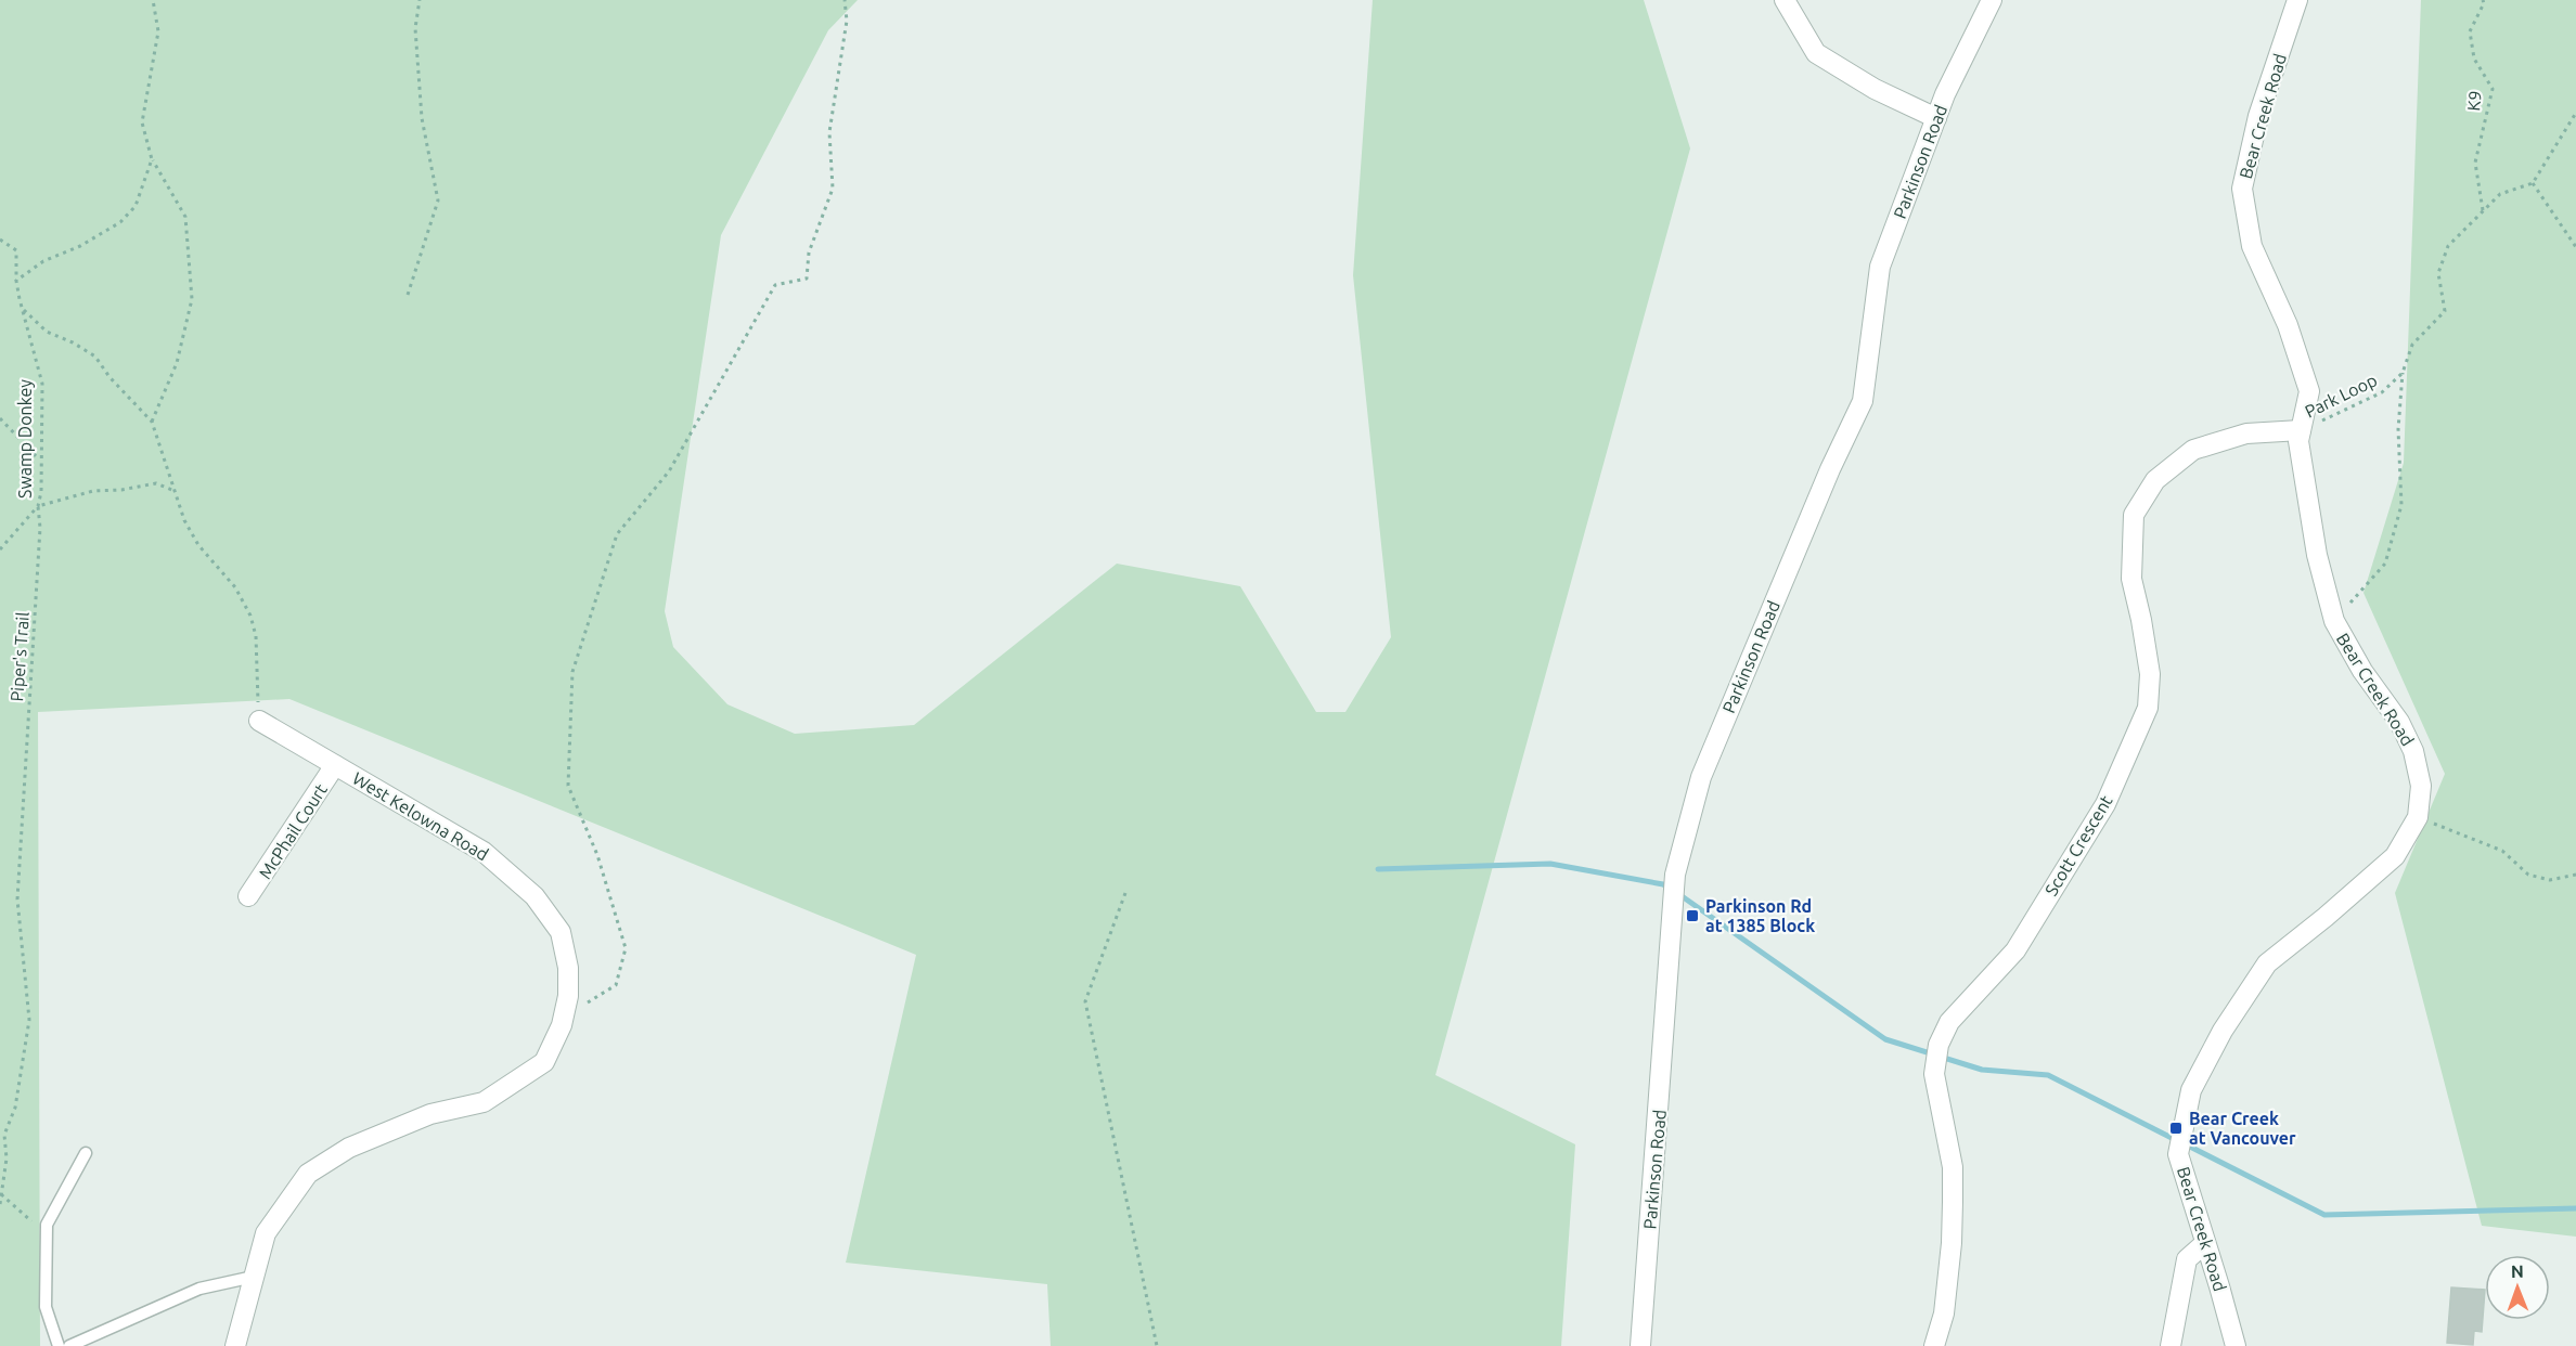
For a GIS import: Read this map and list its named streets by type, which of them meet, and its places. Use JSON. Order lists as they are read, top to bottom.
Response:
{
  "streets": {
    "street": [
      "Bear Creek Road",
      "Parkinson Road",
      "West Kelowna Road",
      "McPhail Court",
      "Scott Crescent"
    ],
    "path": [
      "K9",
      "Park Loop",
      "Swamp Donkey",
      "Piper's Trail"
    ]
  },
  "crossings": [
    ["K9", "Park Loop"],
    ["Bear Creek Road", "Park Loop"],
    ["Bear Creek Road", "Scott Crescent"],
    ["Park Loop", "Scott Crescent"],
    ["Swamp Donkey", "Piper's Trail"],
    ["West Kelowna Road", "McPhail Court"]
  ],
  "places": {
    "transit": ["Parkinson Rd at 1385 Block", "Bear Creek at Vancouver"]
  },
  "north": "top"
}
